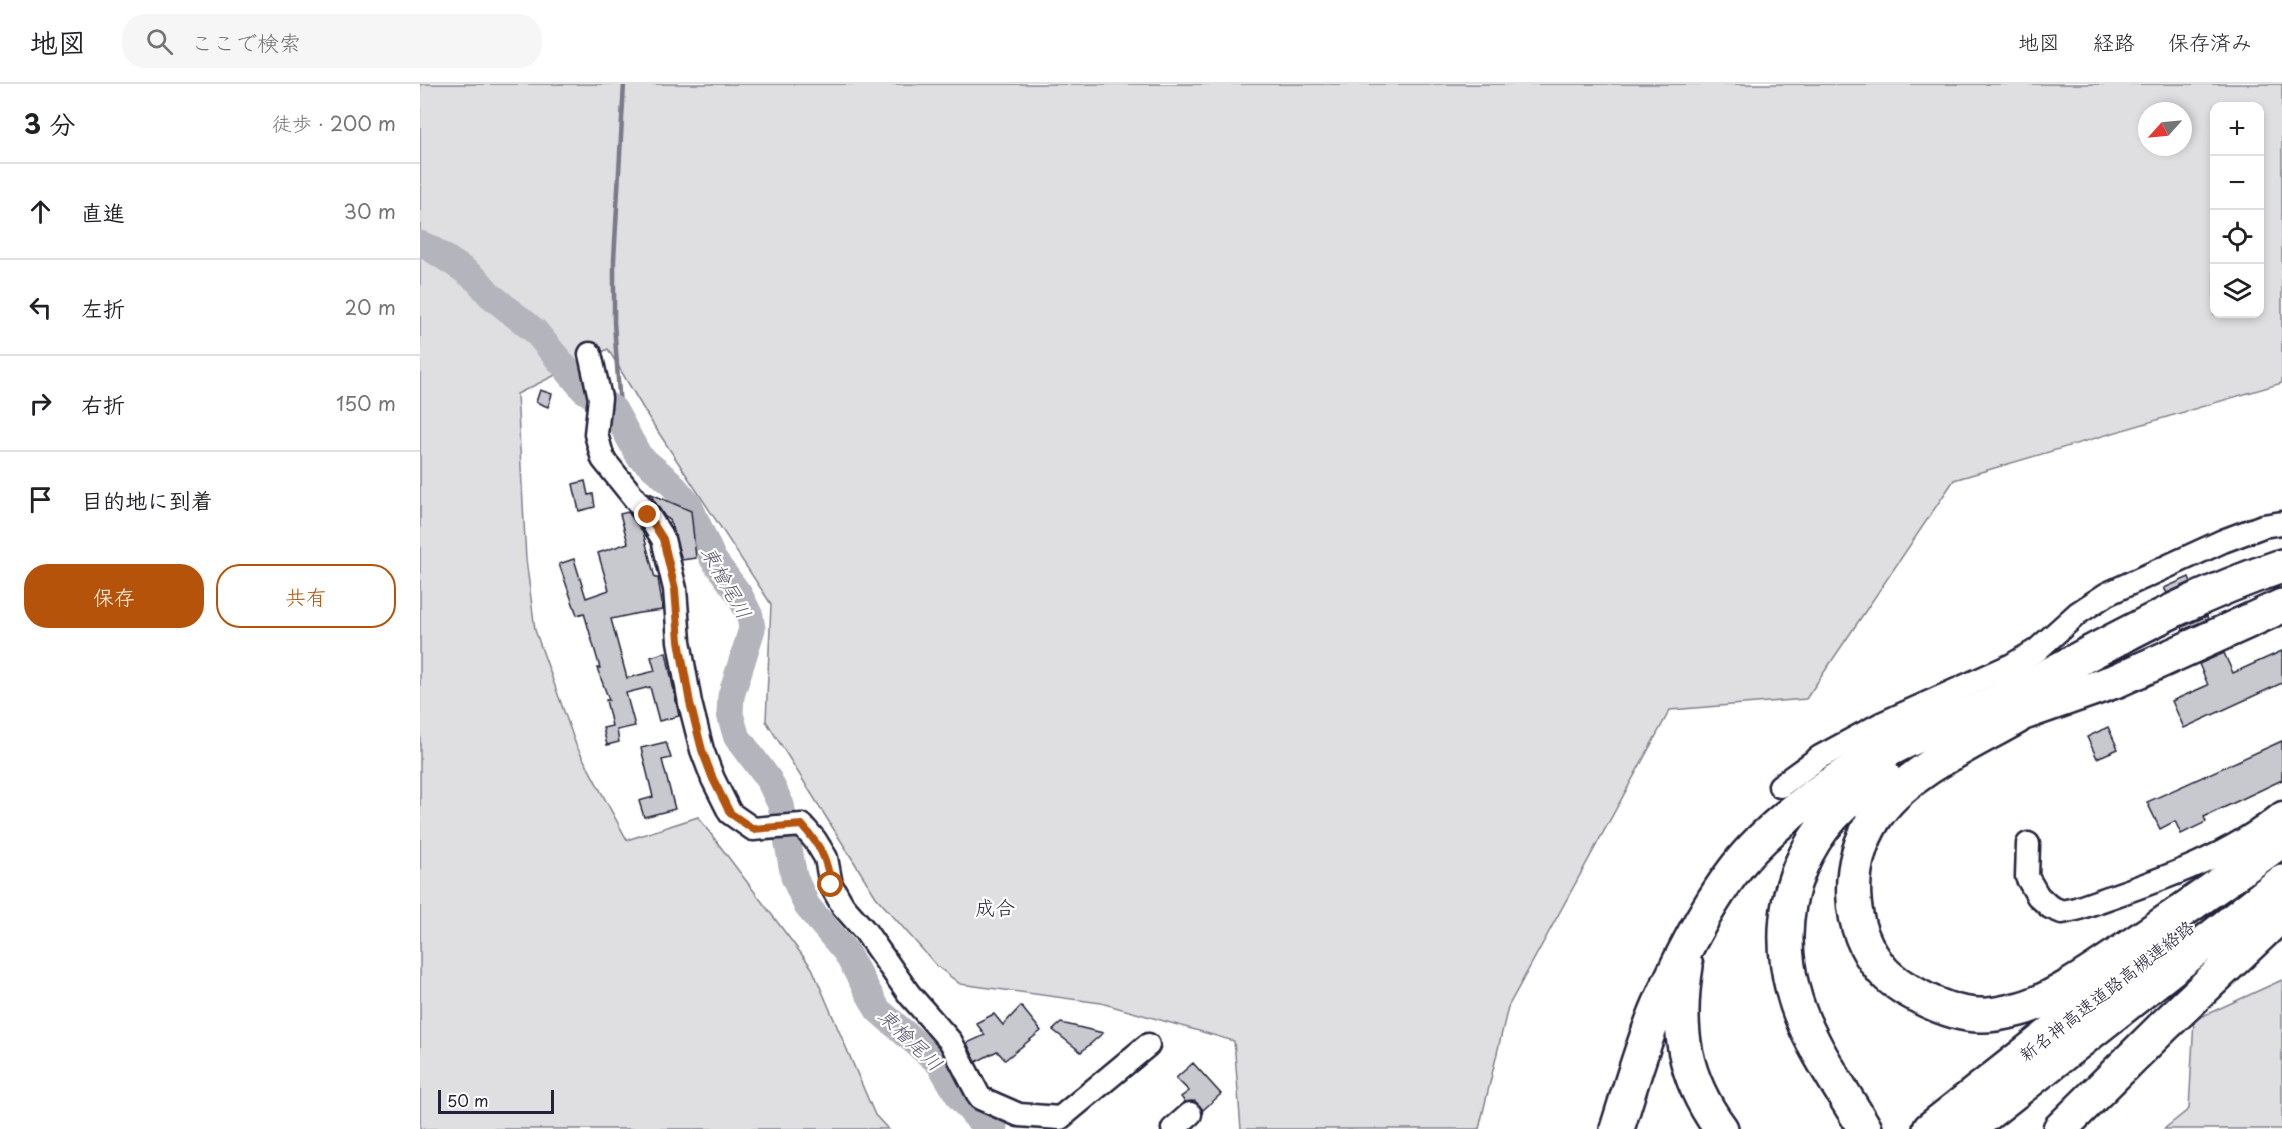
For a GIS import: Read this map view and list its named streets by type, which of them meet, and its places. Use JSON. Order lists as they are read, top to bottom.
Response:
{
  "streets": {
    "highway": ["新名神高速道路高槻連絡路"]
  },
  "districts": ["成合"],
  "water": ["東檜尾川"],
  "scale_bar": "50 m",
  "north": "bottom left",
  "page": {
    "header": "地図",
    "search": "ここで検索",
    "nav": ["地図", "経路", "保存済み"],
    "heading": ["3 分", "徒歩 · 200 m"],
    "map_buttons": ["+", "−"],
    "list": [
      ["直進", "30 m"],
      ["左折", "20 m"],
      ["右折", "150 m"],
      "目的地に到着"
    ],
    "buttons": ["保存", "共有"],
    "scale": "50 m"
  }
}
